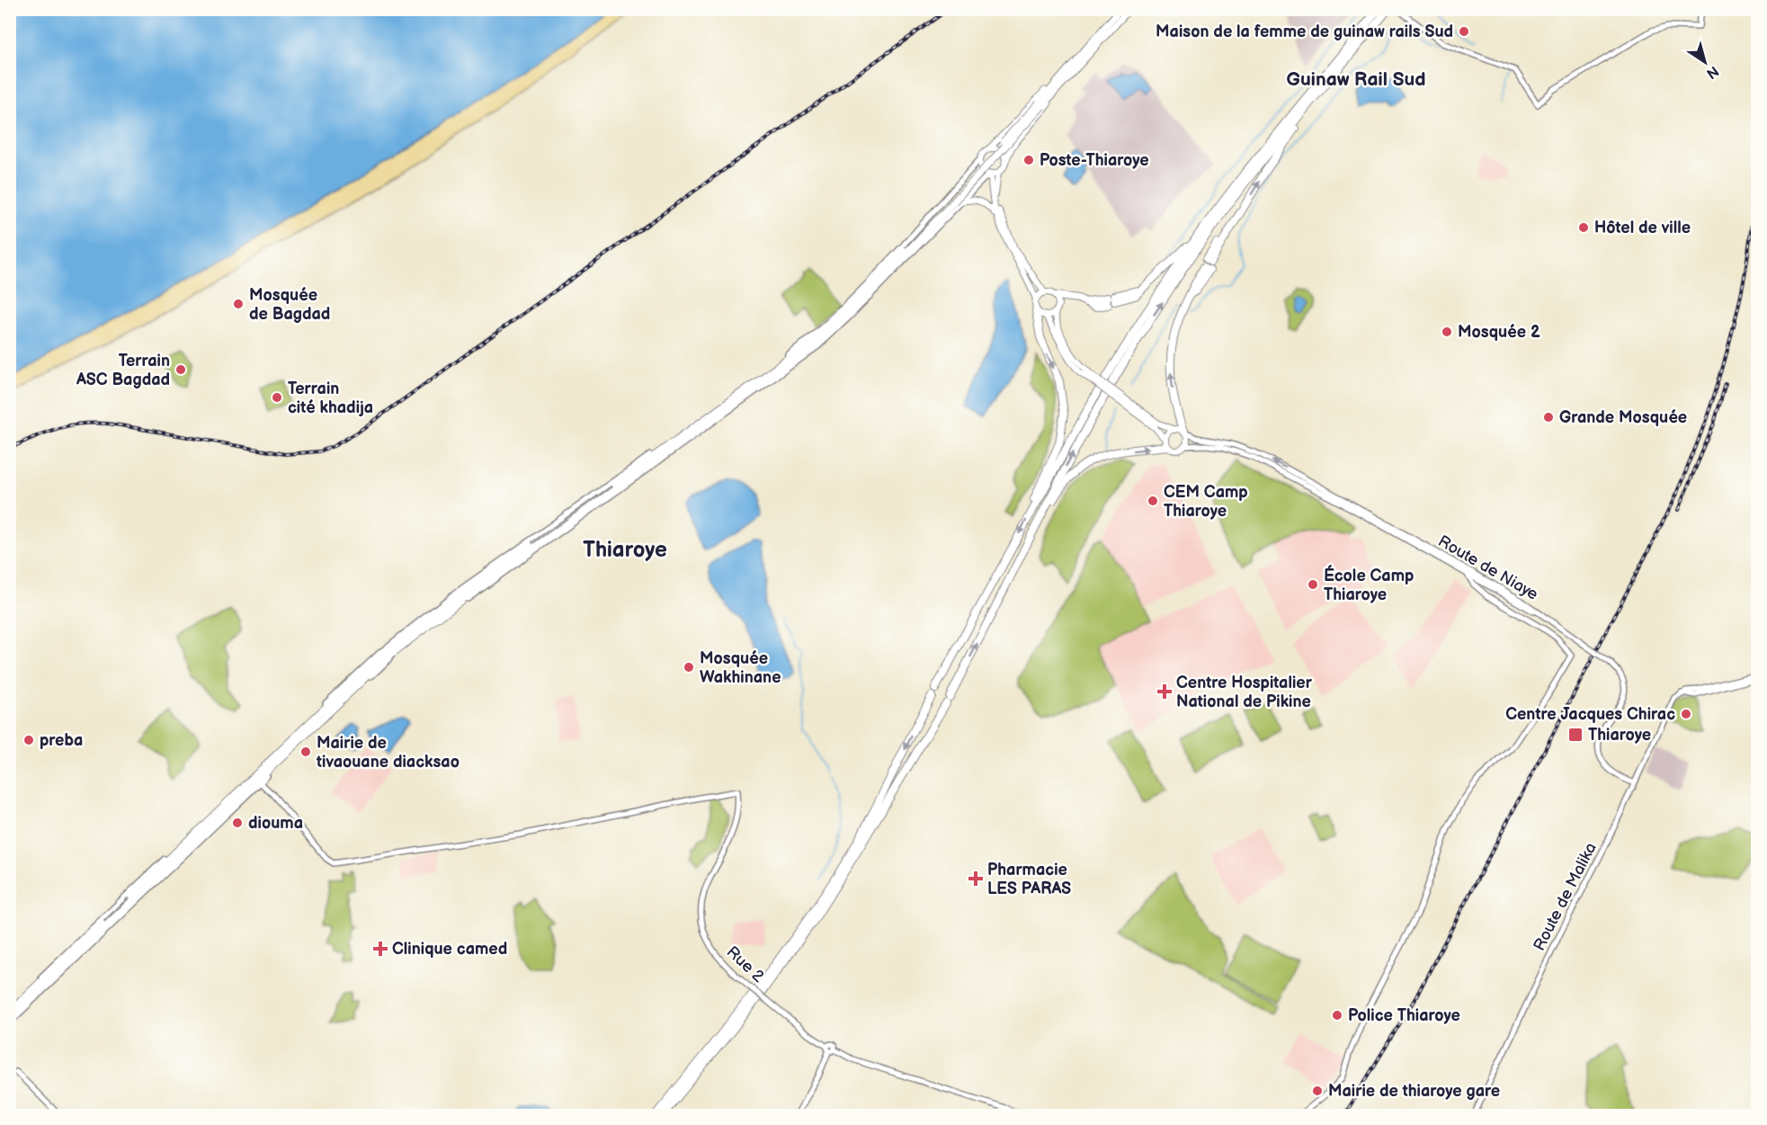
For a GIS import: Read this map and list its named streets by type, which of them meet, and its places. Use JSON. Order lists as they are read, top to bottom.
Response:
{
  "streets": {
    "street": ["Route de Niaye", "Route de Malika", "Rue 2"]
  },
  "districts": ["Guinaw Rail Sud", "Thiaroye"],
  "places": {
    "other": [
      "Maison de la femme de guinaw rails Sud",
      "Poste-Thiaroye",
      "Hôtel de ville",
      "Mosquée de Bagdad",
      "Mosquée 2",
      "Terrain ASC Bagdad",
      "Terrain cité khadija",
      "Grande Mosquée",
      "CEM Camp Thiaroye",
      "École Camp Thiaroye",
      "Mosquée Wakhinane",
      "Centre Jacques Chirac",
      "preba",
      "Mairie de tivaouane diacksao",
      "diouma",
      "Police Thiaroye",
      "Mairie de thiaroye gare"
    ],
    "health": ["Centre Hospitalier National de Pikine", "Pharmacie LES PARAS", "Clinique camed"],
    "transit": ["Thiaroye"]
  },
  "north": "bottom right"
}
